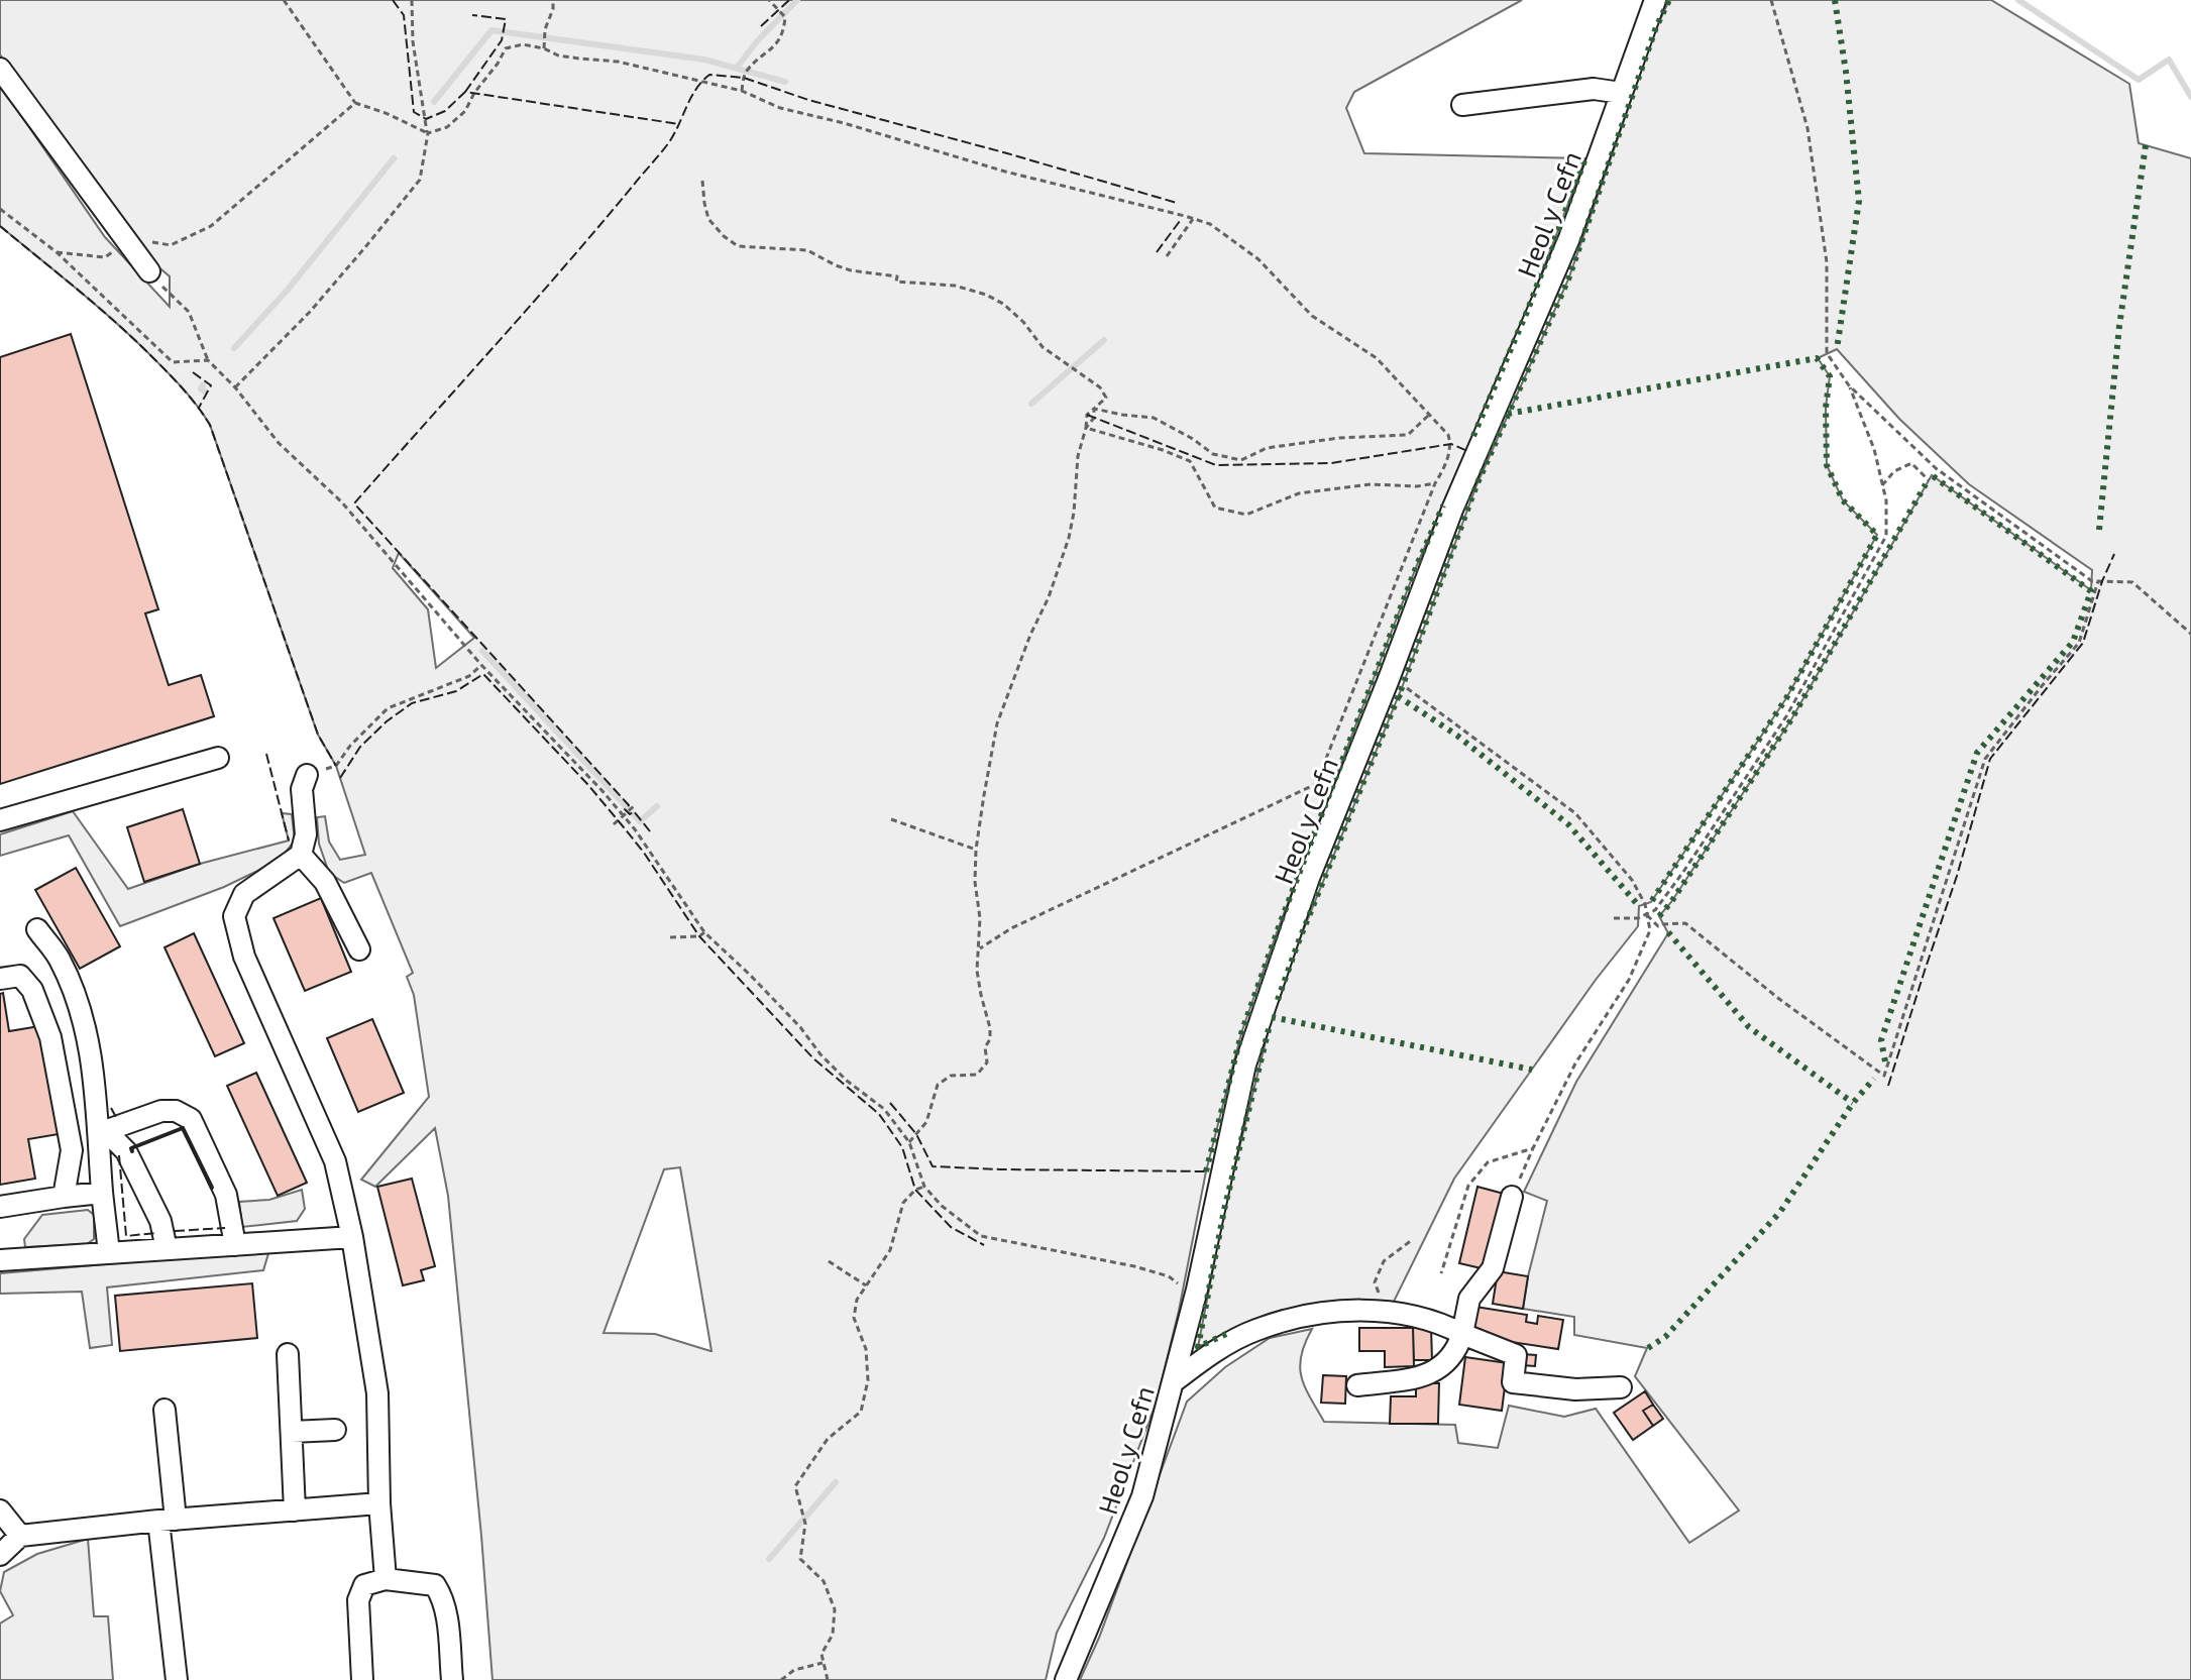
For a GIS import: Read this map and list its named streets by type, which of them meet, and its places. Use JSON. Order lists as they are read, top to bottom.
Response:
{
  "streets": {
    "street": ["Heol y Cefn"]
  }
}
